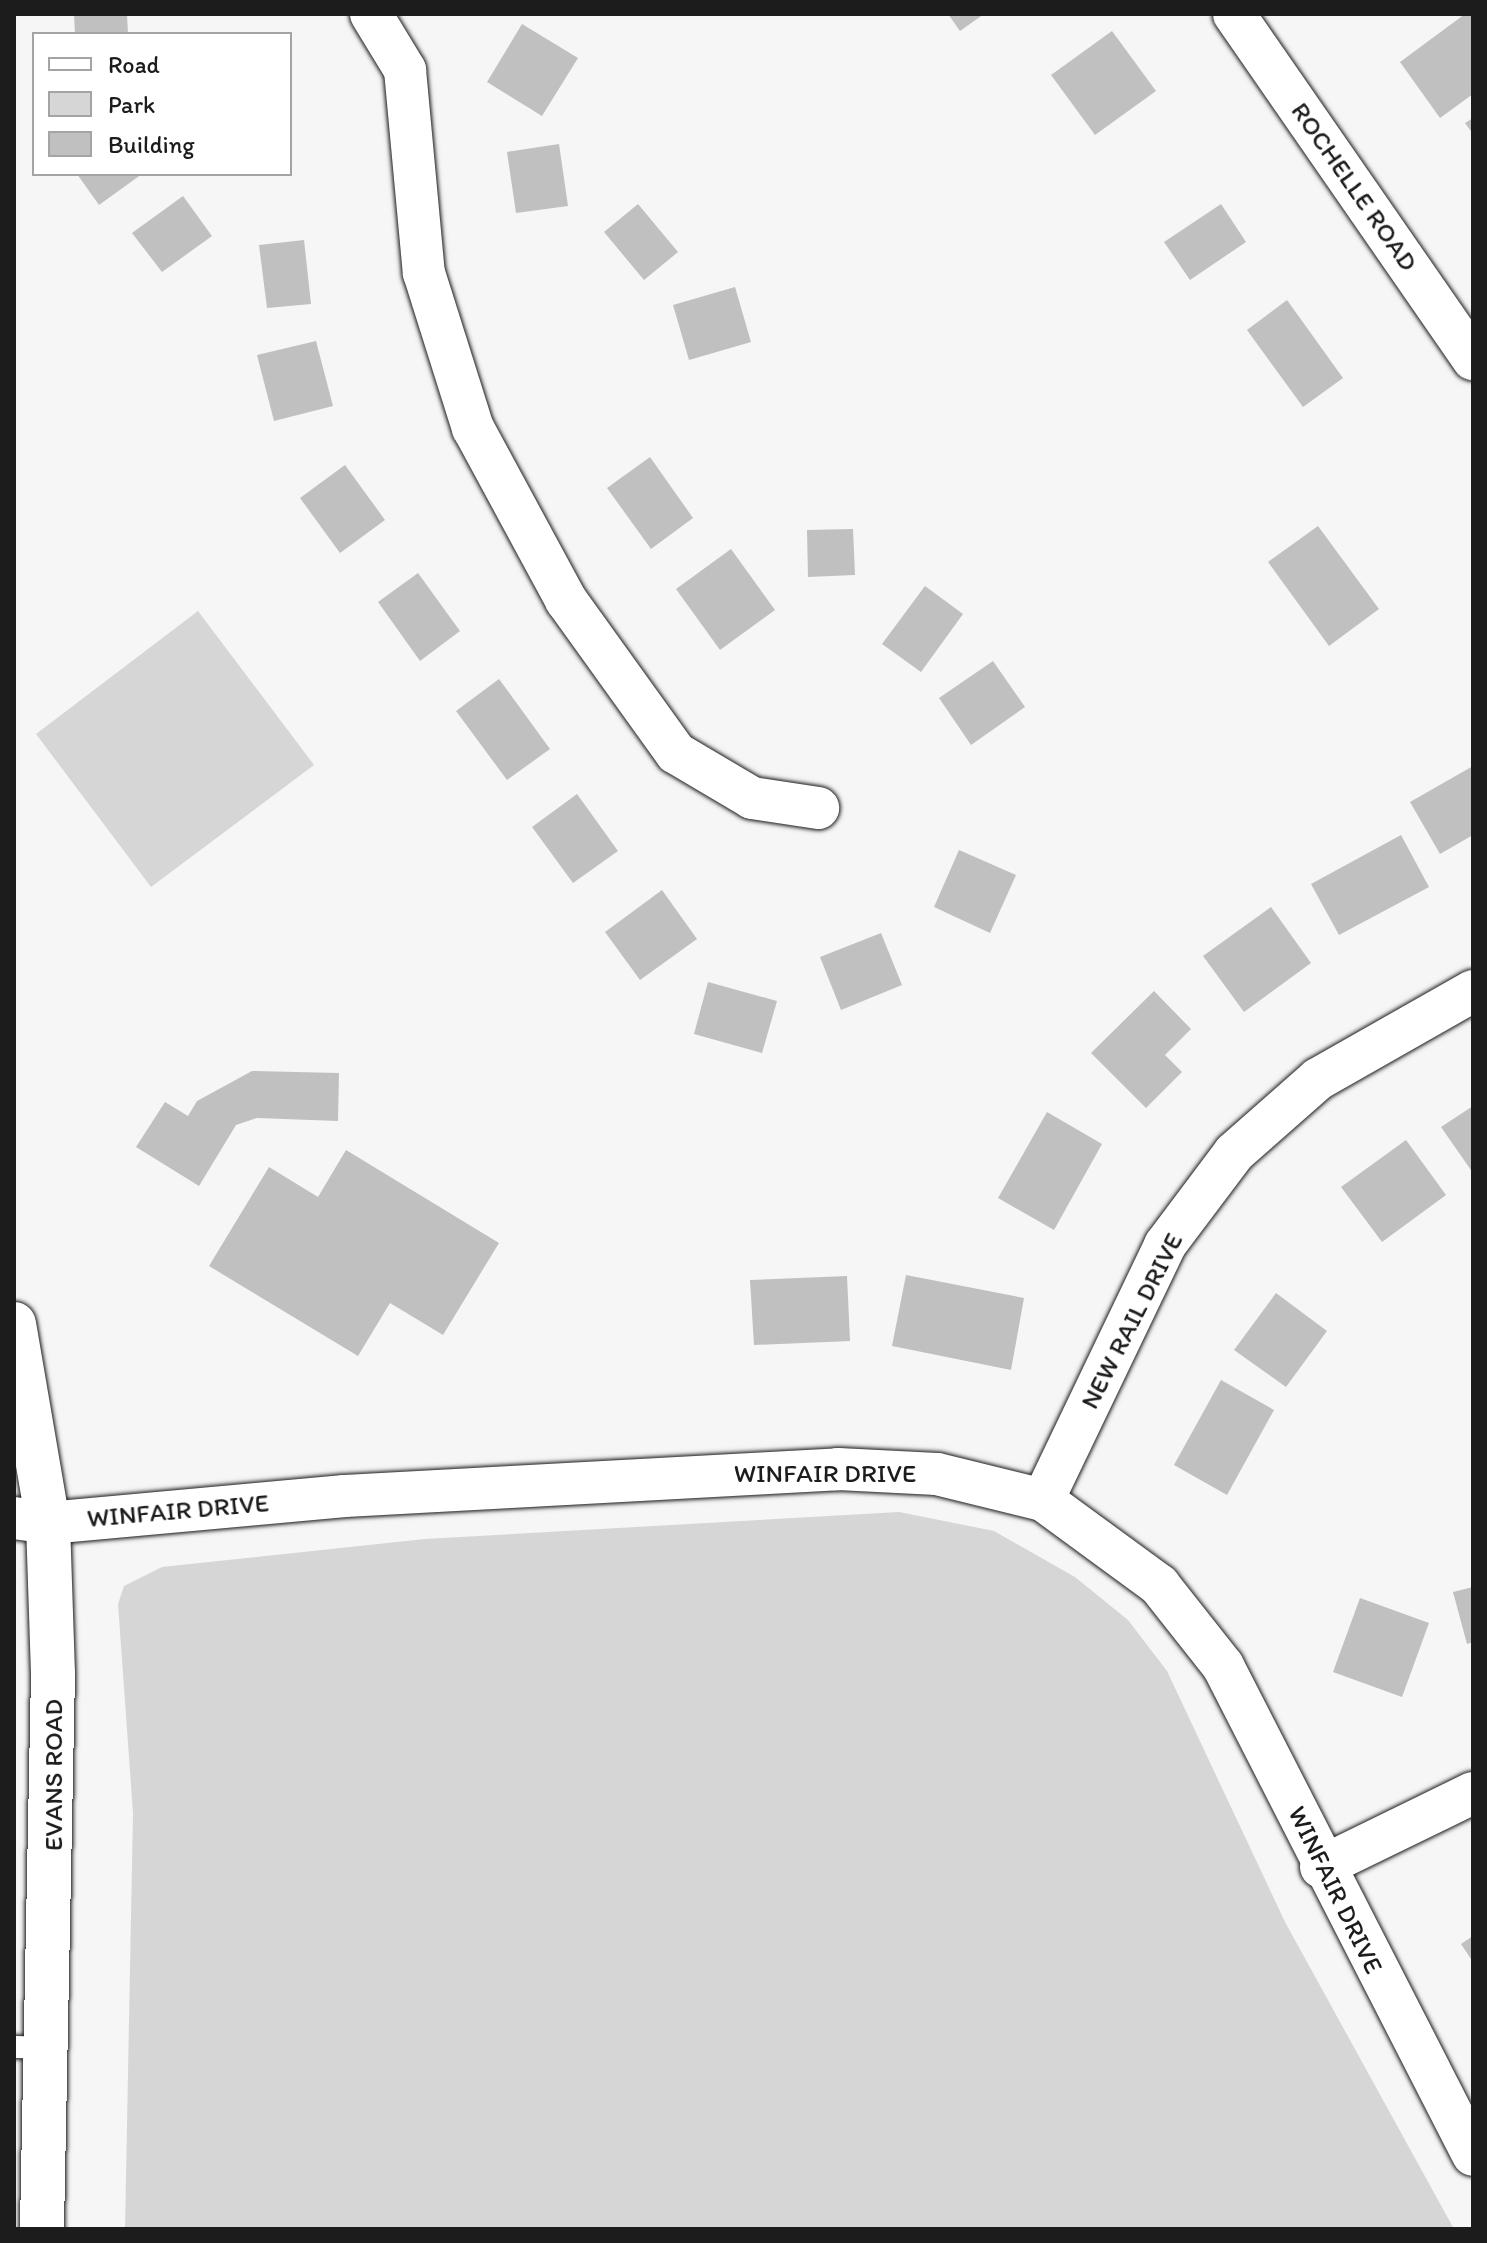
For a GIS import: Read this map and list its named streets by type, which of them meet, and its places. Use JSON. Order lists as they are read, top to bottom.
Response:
{
  "streets": {
    "main road": ["EVANS ROAD"],
    "street": ["ROCHELLE ROAD", "NEW RAIL DRIVE", "WINFAIR DRIVE"]
  },
  "crossings": [
    ["NEW RAIL DRIVE", "WINFAIR DRIVE"],
    ["WINFAIR DRIVE", "EVANS ROAD"]
  ],
  "legend": ["Road", "Park", "Building"]
}
